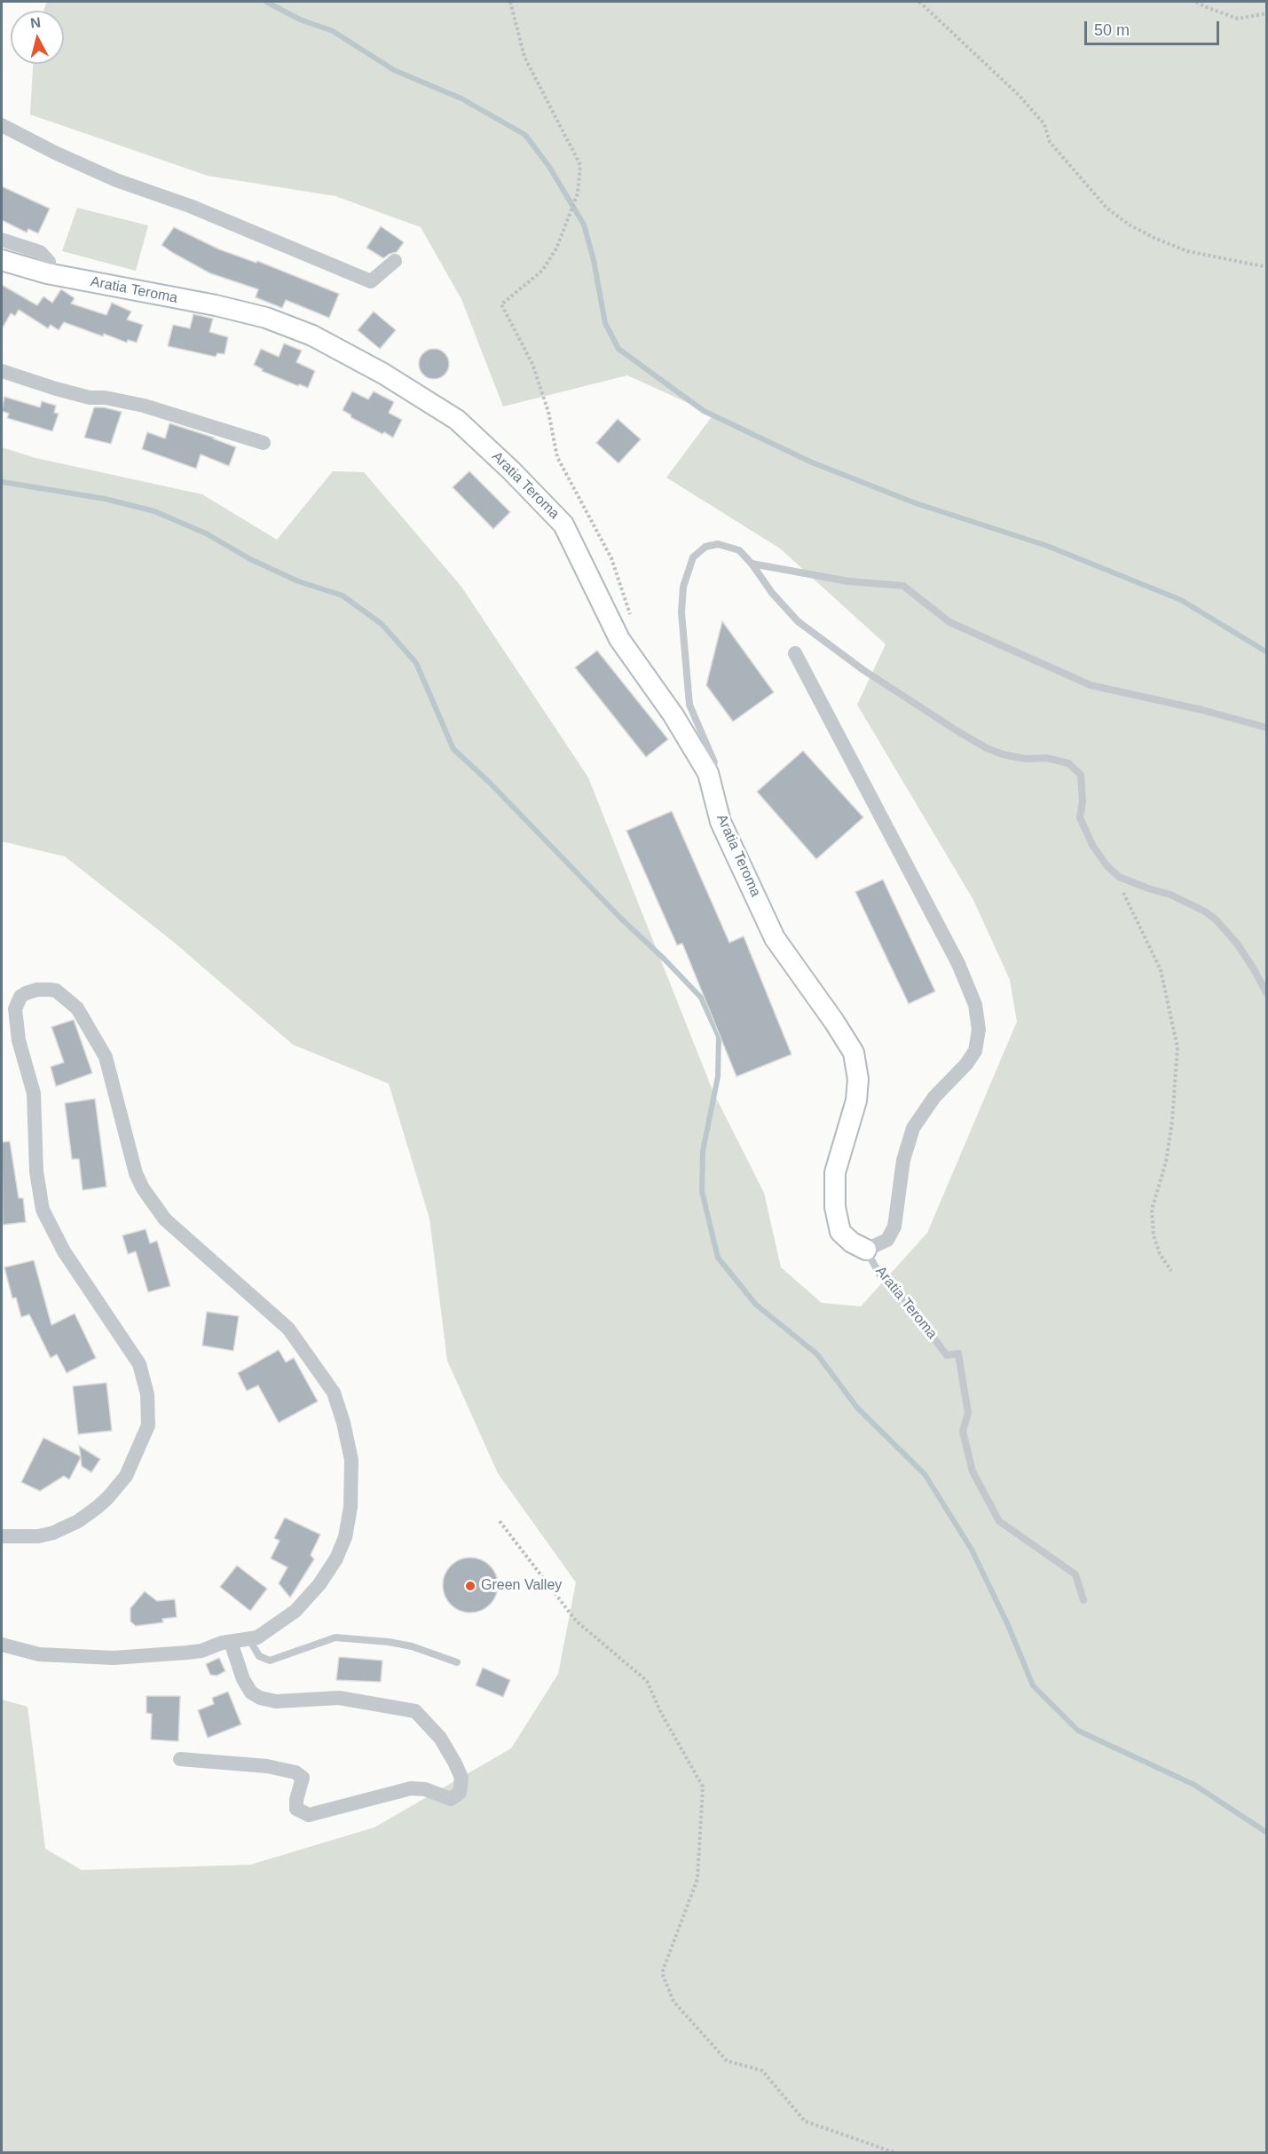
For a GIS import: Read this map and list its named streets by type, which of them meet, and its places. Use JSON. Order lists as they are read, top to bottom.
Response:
{
  "streets": {
    "main road": ["Aratia Teroma"]
  },
  "places": ["Green Valley"],
  "scale_bar": "50 m",
  "north": "top"
}
